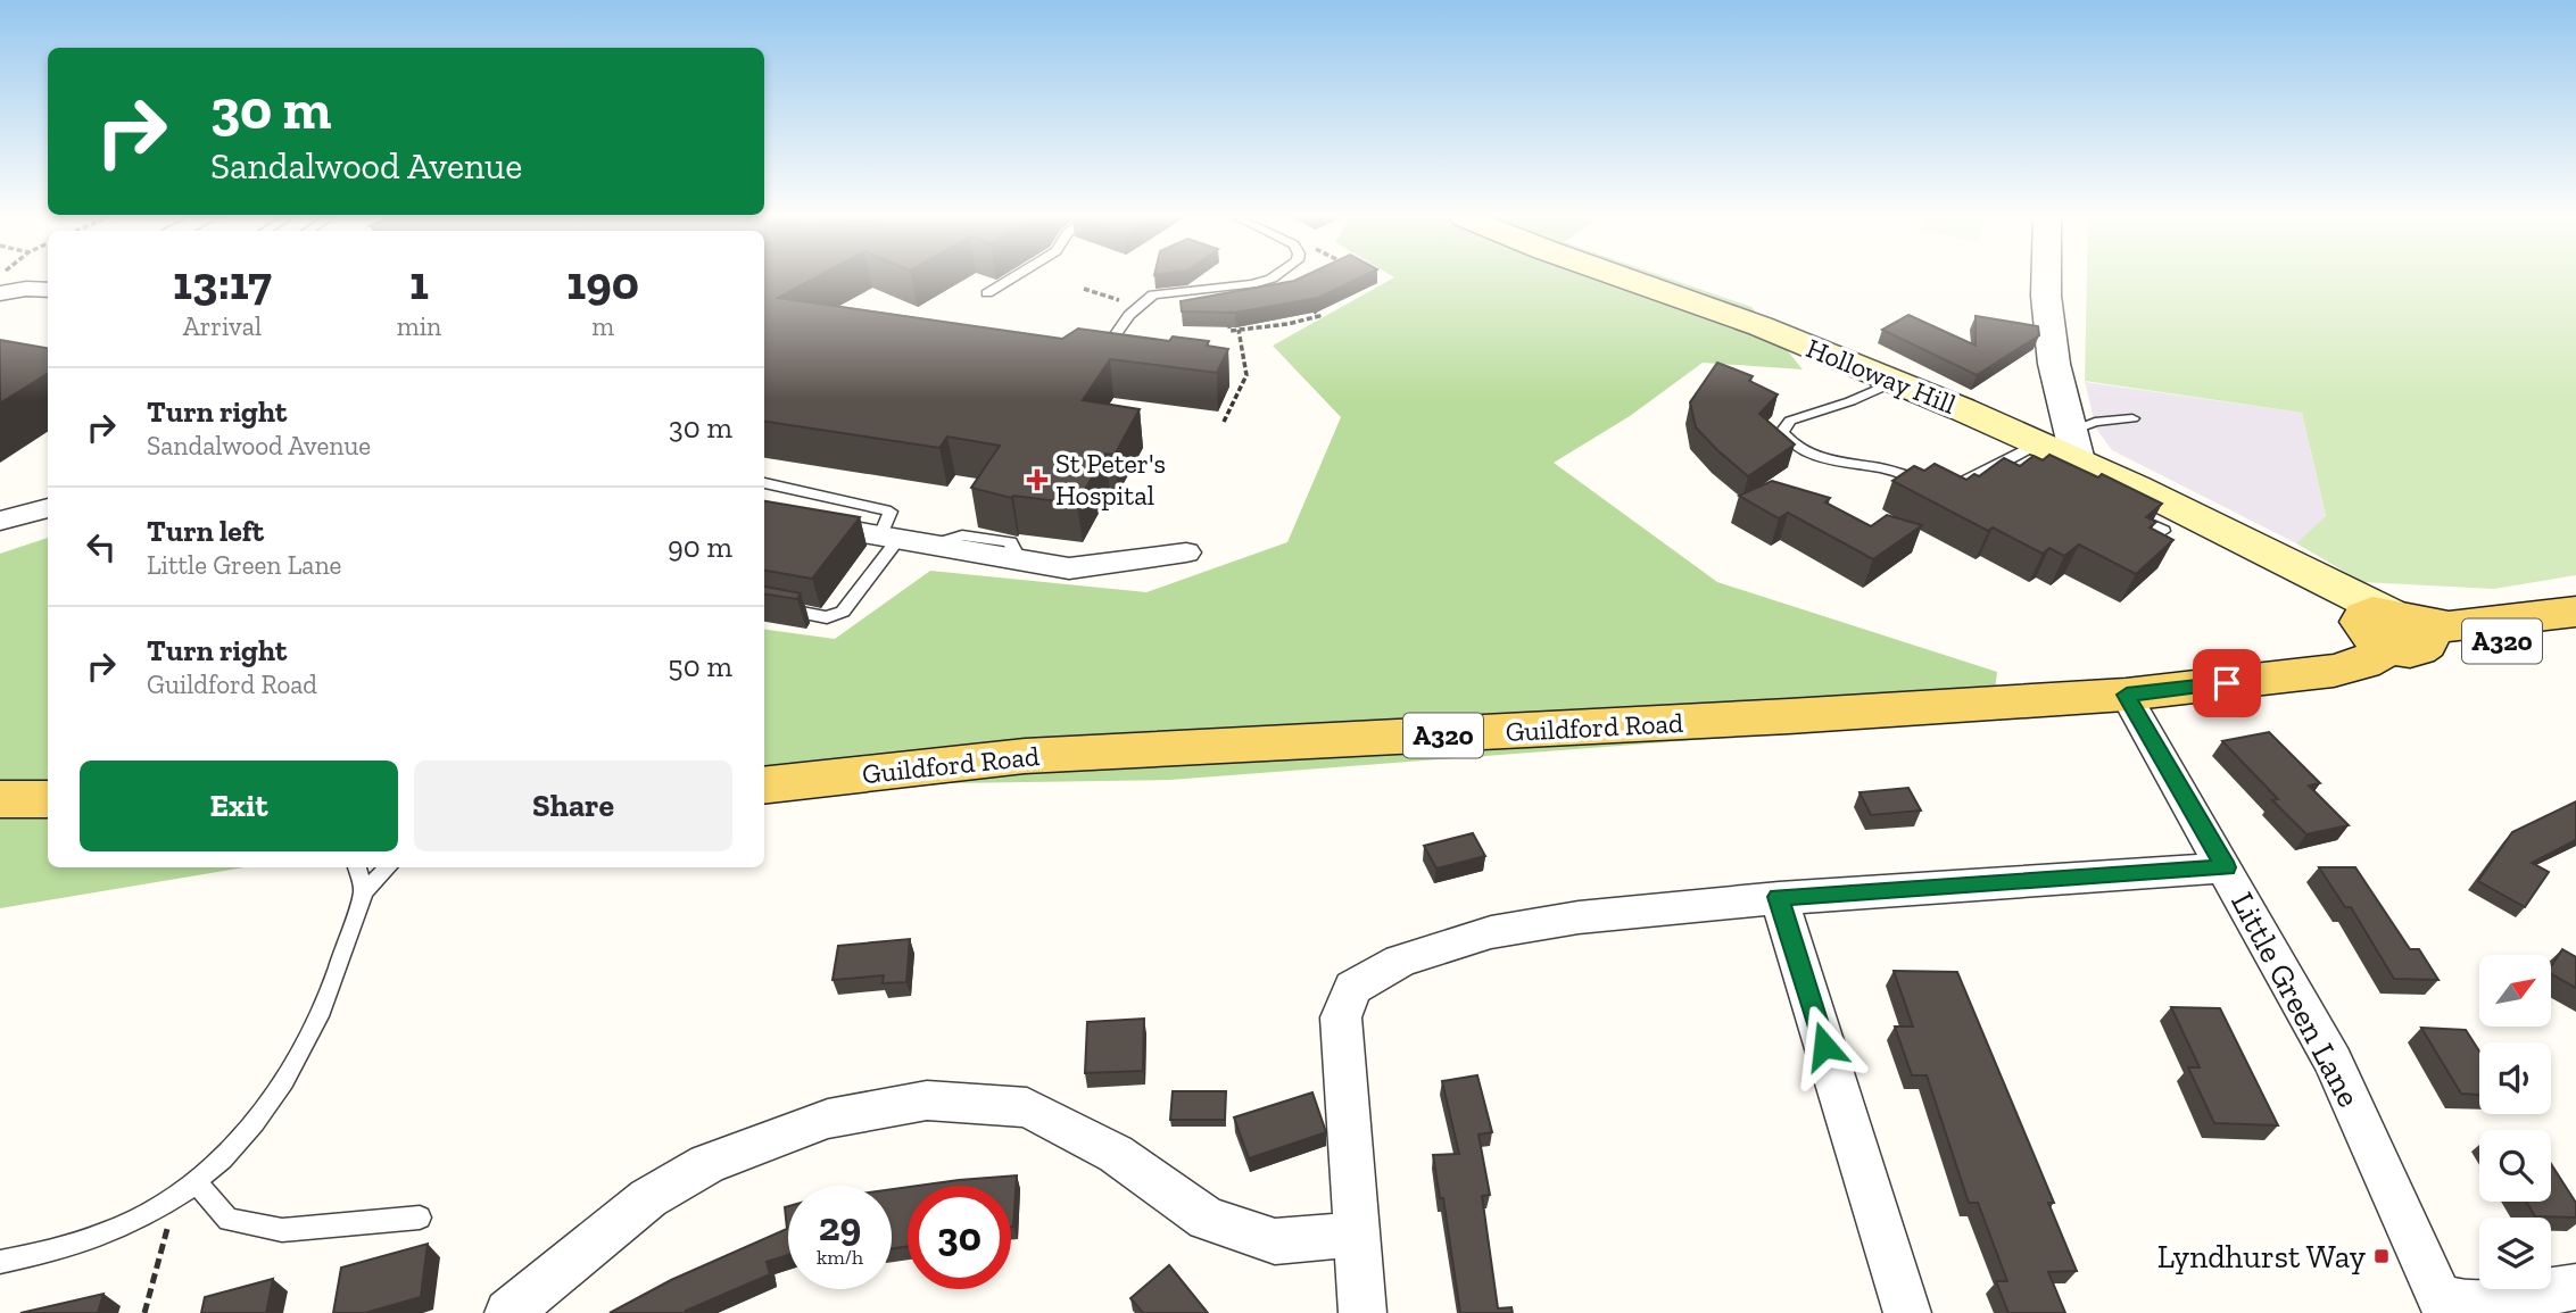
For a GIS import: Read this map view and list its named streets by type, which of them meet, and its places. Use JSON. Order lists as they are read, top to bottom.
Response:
{
  "streets": {
    "main road": ["Holloway Hill", "A320", "Guildford Road"],
    "street": ["Little Green Lane"]
  },
  "crossings": [
    ["Holloway Hill", "A320"],
    ["Holloway Hill", "Guildford Road"],
    ["A320", "Guildford Road"],
    ["Guildford Road", "Little Green Lane"]
  ],
  "places": {
    "health": ["St Peter's Hospital"],
    "transit": ["Lyndhurst Way"]
  },
  "north": "top right",
  "page": {
    "turn": ["30 m", "Sandalwood Avenue"],
    "eta": [
      "13:17",
      "Arrival",
      "1",
      "min",
      "190",
      "m"
    ],
    "list": [
      {
        "name": "Turn right",
        "note": "Sandalwood Avenue",
        "value": "30 m"
      },
      {
        "name": "Turn left",
        "note": "Little Green Lane",
        "value": "90 m"
      },
      {
        "name": "Turn right",
        "note": "Guildford Road",
        "value": "50 m"
      }
    ],
    "buttons": ["Exit", "Share"],
    "speed": "29 km/h",
    "limit": "30"
  }
}
